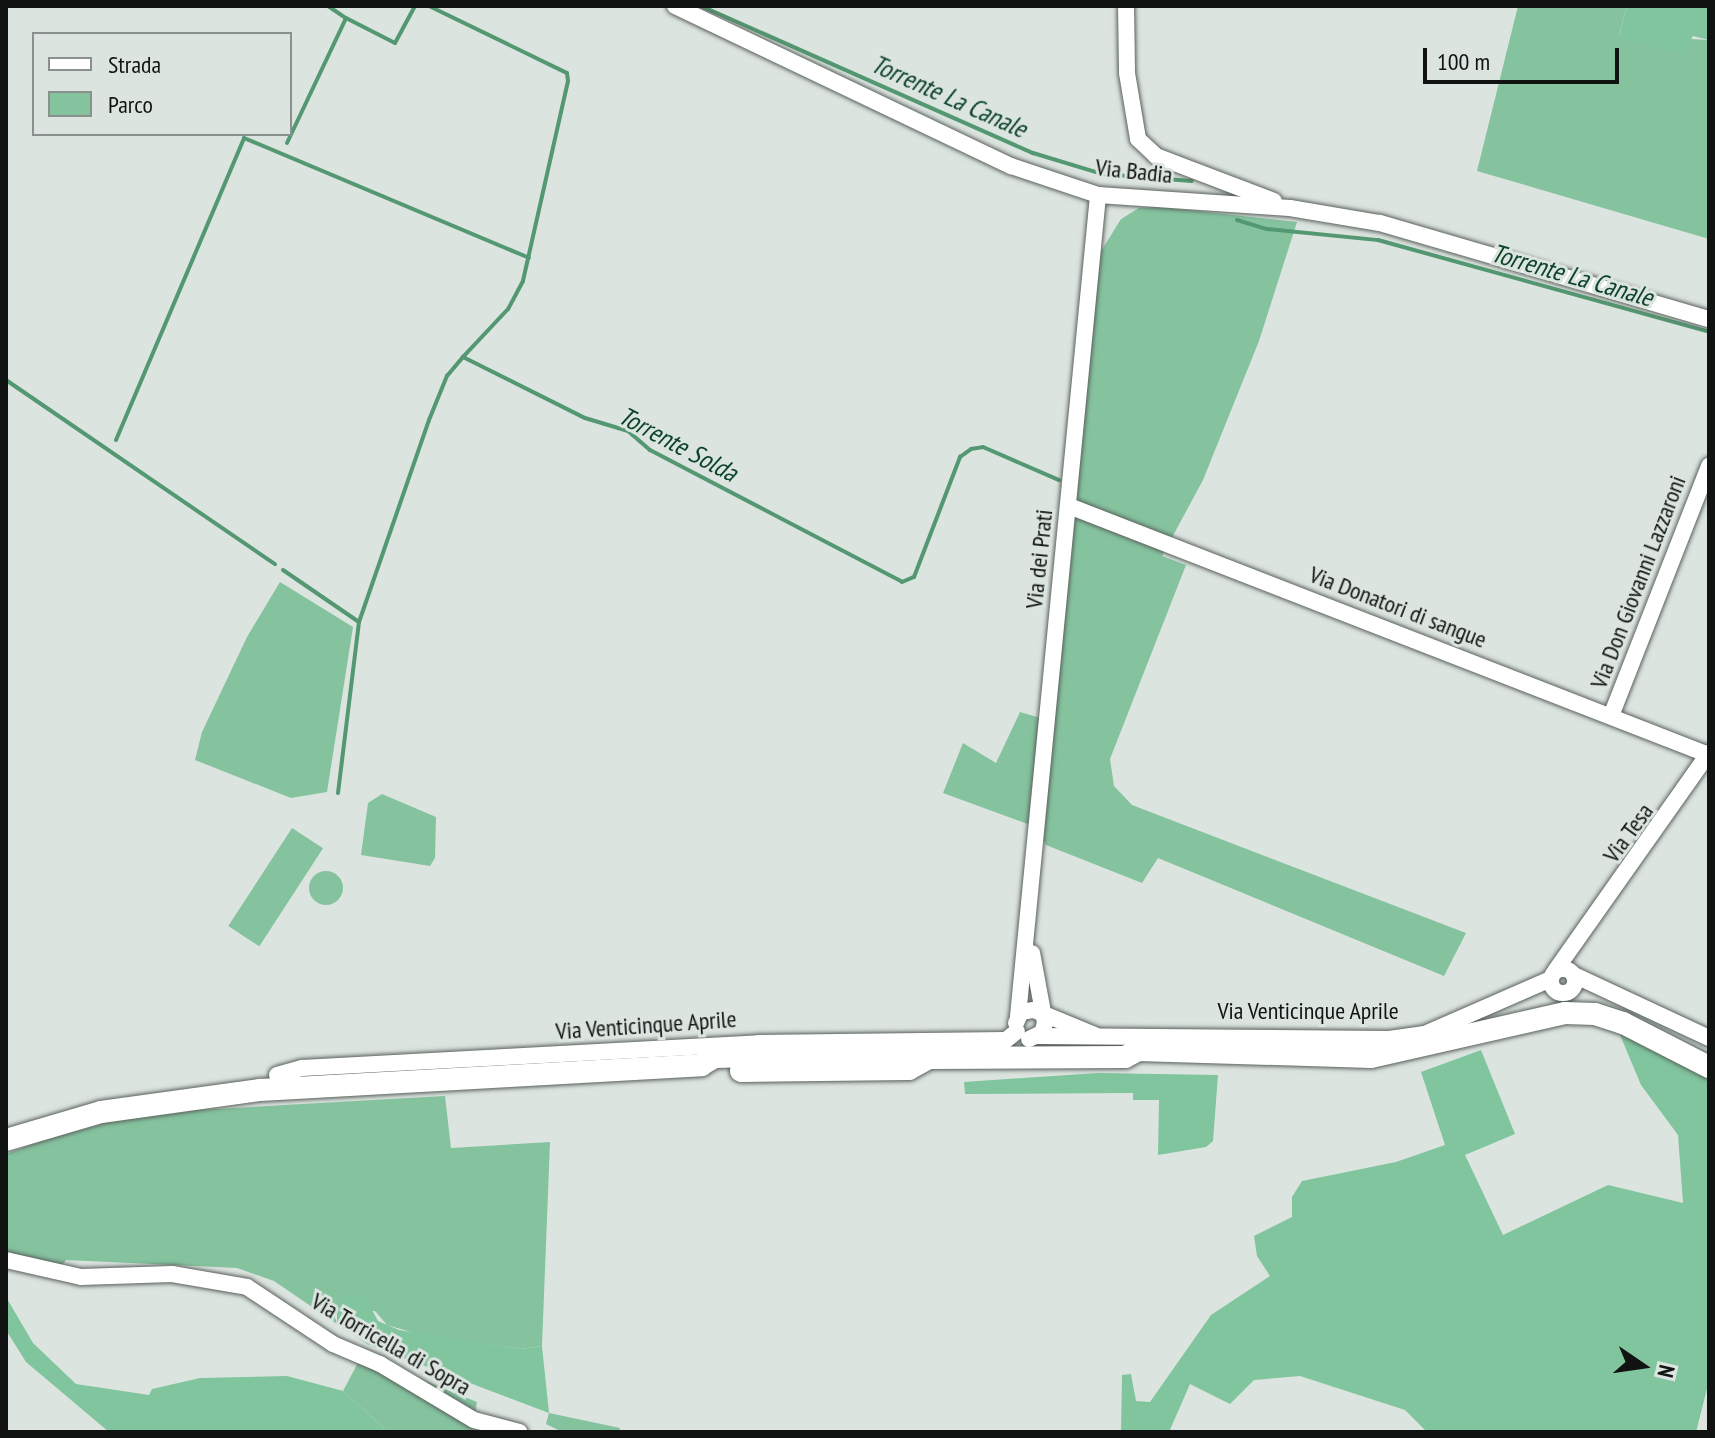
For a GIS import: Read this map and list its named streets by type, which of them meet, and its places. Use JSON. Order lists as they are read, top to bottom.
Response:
{
  "streets": {
    "street": [
      "Via Badia",
      "Via dei Prati",
      "Via Don Giovanni Lazzaroni",
      "Via Donatori di sangue",
      "Via Tesa",
      "Via Venticinque Aprile",
      "Via Torricella di Sopra"
    ]
  },
  "crossings": [
    ["Via Badia", "Via dei Prati"],
    ["Via dei Prati", "Via Donatori di sangue"],
    ["Via dei Prati", "Via Venticinque Aprile"],
    ["Via Don Giovanni Lazzaroni", "Via Donatori di sangue"],
    ["Via Donatori di sangue", "Via Tesa"],
    ["Via Tesa", "Via Venticinque Aprile"]
  ],
  "water": ["Torrente La Canale", "Torrente Solda"],
  "legend": ["Strada", "Parco"],
  "scale_bar": "100 m",
  "north": "right"
}
